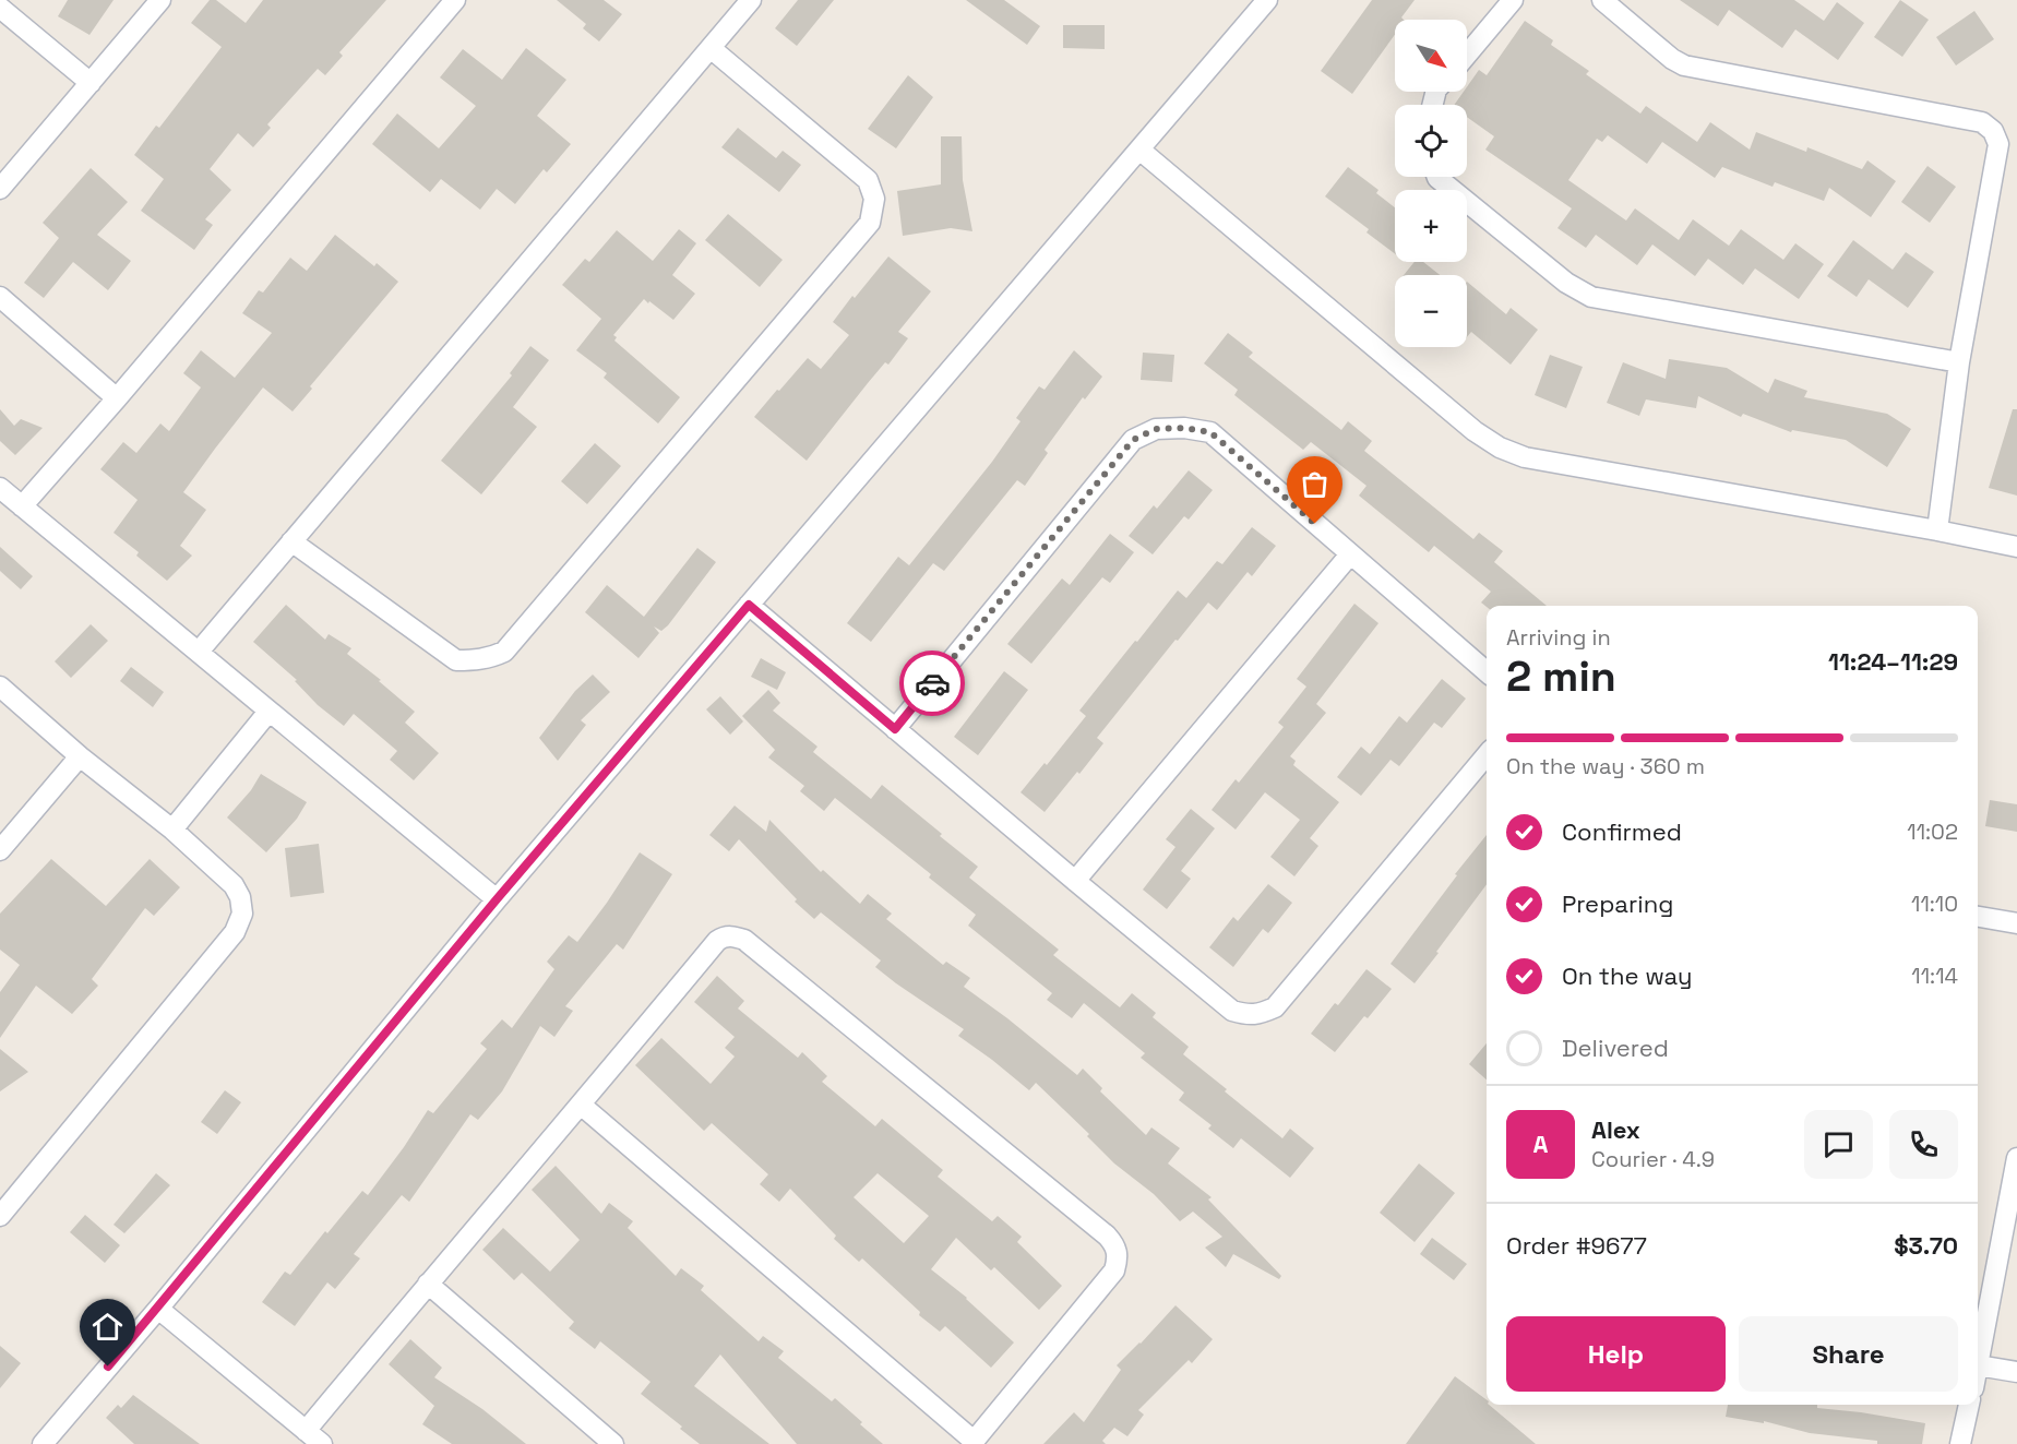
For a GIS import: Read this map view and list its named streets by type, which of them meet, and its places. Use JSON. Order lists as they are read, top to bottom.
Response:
{
  "north": "bottom right",
  "page": {
    "map_buttons": ["+", "−"],
    "heading": ["2 min", "Arriving in", "11:24–11:29"],
    "panel": [
      "Alex",
      "Courier · 4.9",
      "Order #9677",
      "$3.70"
    ],
    "bar": "On the way · 360 m",
    "list": [
      ["Confirmed", "11:02"],
      ["Preparing", "11:10"],
      ["On the way", "11:14"],
      "Delivered"
    ],
    "round": "A",
    "buttons": ["Help", "Share"]
  }
}
